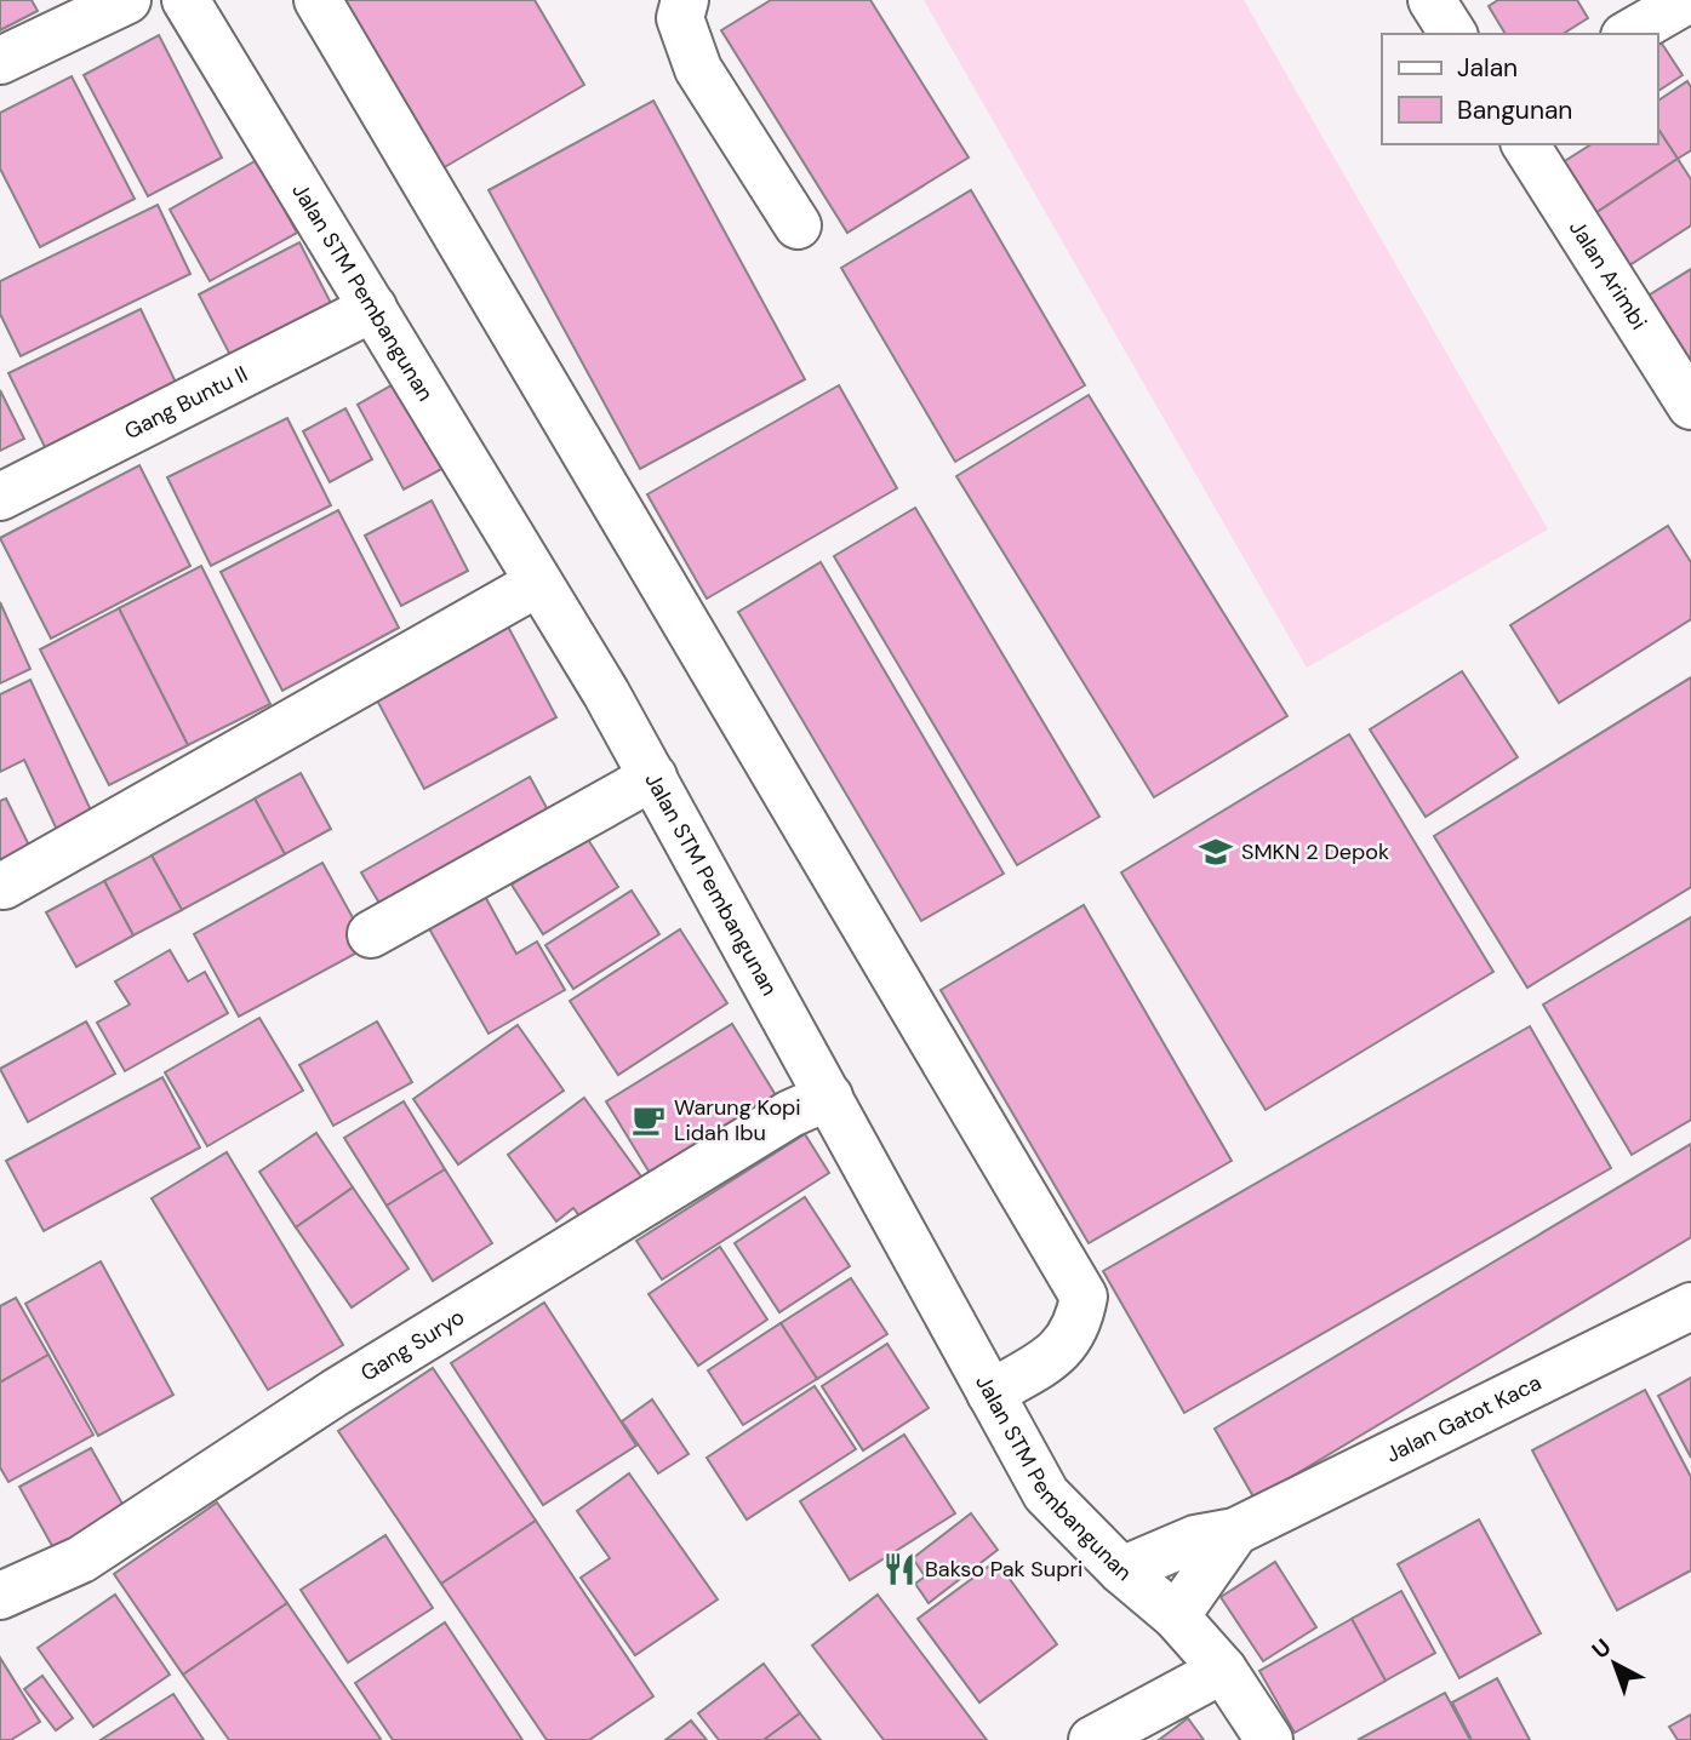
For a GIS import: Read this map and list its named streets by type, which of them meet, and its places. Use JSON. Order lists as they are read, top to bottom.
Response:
{
  "streets": {
    "street": [
      "Jalan Arimbi",
      "Jalan STM Pembangunan",
      "Gang Buntu II",
      "Gang Suryo",
      "Jalan Gatot Kaca"
    ]
  },
  "crossings": [
    ["Jalan STM Pembangunan", "Gang Buntu II"],
    ["Jalan STM Pembangunan", "Gang Suryo"],
    ["Jalan STM Pembangunan", "Jalan Gatot Kaca"]
  ],
  "places": {
    "school or university": ["SMKN 2 Depok"],
    "cafe": ["Warung Kopi Lidah Ibu"],
    "restaurant": ["Bakso Pak Supri"]
  },
  "legend": ["Jalan", "Bangunan"],
  "north": "top left"
}
